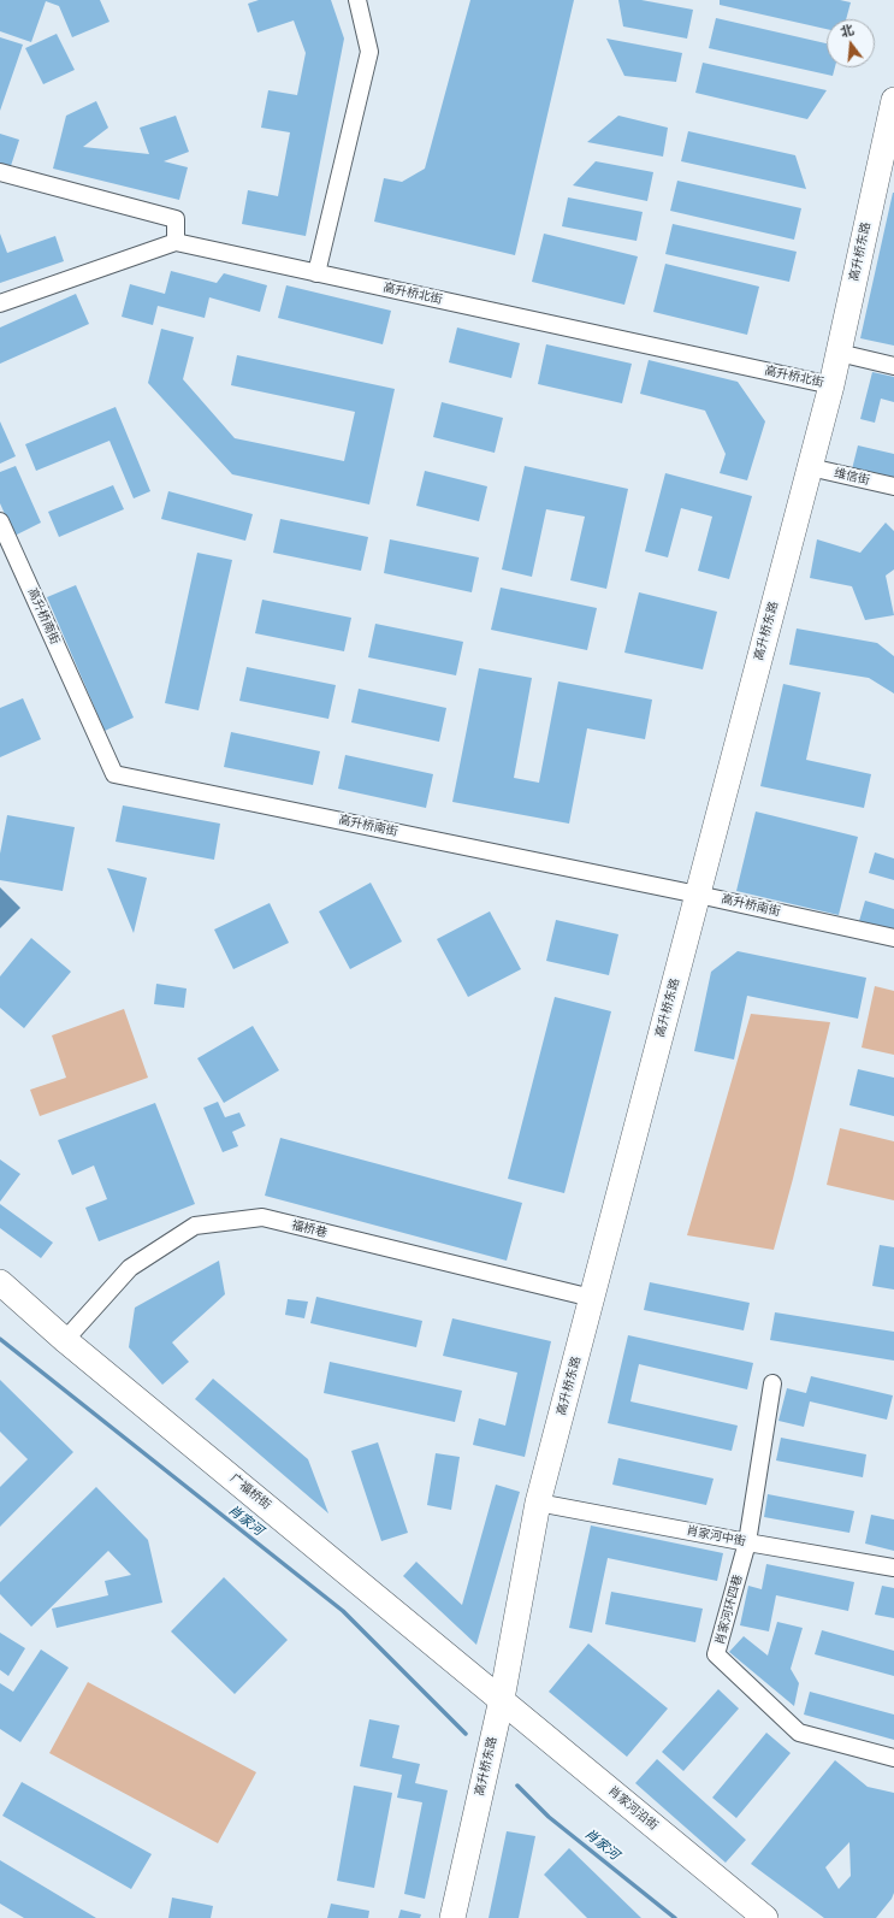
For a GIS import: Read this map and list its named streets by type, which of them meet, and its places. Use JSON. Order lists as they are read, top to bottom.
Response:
{
  "streets": {
    "street": [
      "高升桥东路",
      "高升桥北街",
      "维信街",
      "高升桥南街",
      "福桥巷",
      "广福桥街",
      "肖家河中街",
      "肖家河环四巷",
      "肖家河沿街"
    ]
  },
  "crossings": [
    ["高升桥东路", "高升桥北街"],
    ["高升桥东路", "维信街"],
    ["高升桥东路", "高升桥南街"],
    ["高升桥东路", "福桥巷"],
    ["高升桥东路", "广福桥街"],
    ["高升桥东路", "肖家河中街"],
    ["高升桥东路", "肖家河沿街"],
    ["福桥巷", "广福桥街"],
    ["广福桥街", "肖家河沿街"],
    ["肖家河中街", "肖家河环四巷"]
  ],
  "water": ["肖家河"],
  "north": "top"
}
